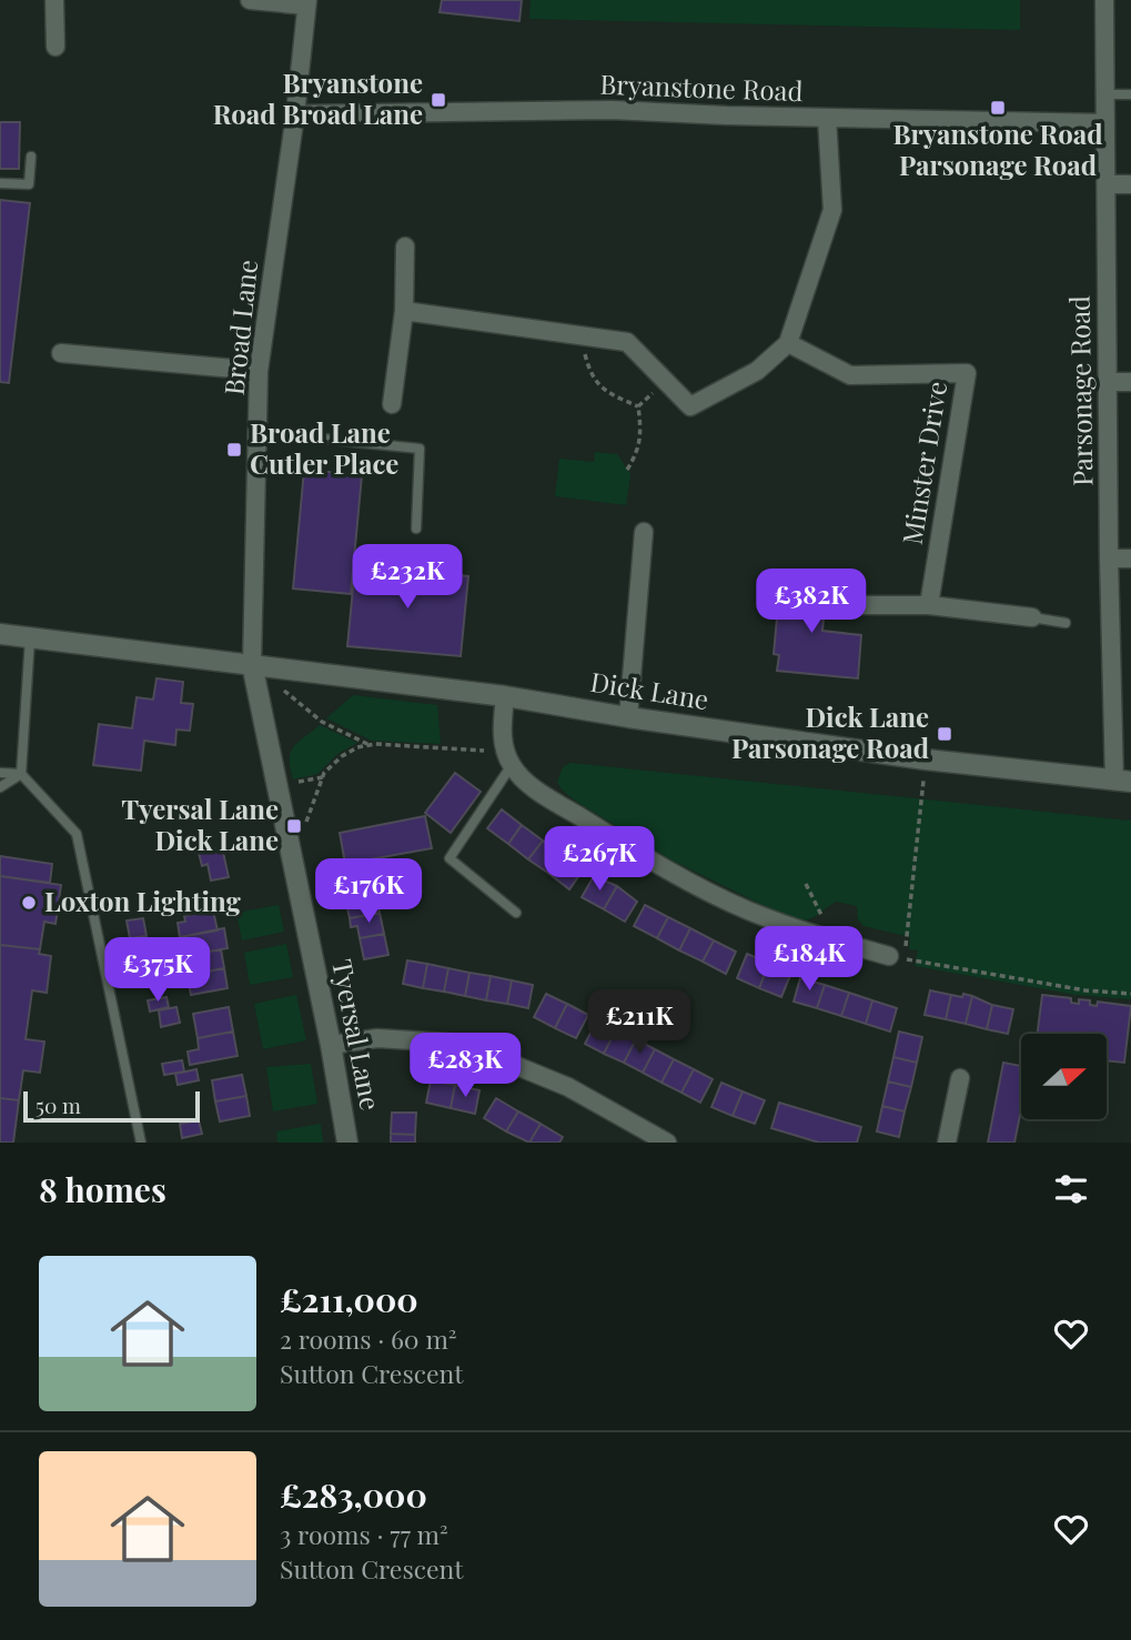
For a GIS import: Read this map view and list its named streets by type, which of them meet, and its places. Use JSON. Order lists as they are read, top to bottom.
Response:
{
  "streets": {
    "street": [
      "Bryanstone Road",
      "Broad Lane",
      "Parsonage Road",
      "Minster Drive",
      "Dick Lane",
      "Tyersal Lane"
    ]
  },
  "crossings": [
    ["Bryanstone Road", "Broad Lane"],
    ["Bryanstone Road", "Parsonage Road"],
    ["Broad Lane", "Dick Lane"],
    ["Broad Lane", "Tyersal Lane"],
    ["Parsonage Road", "Dick Lane"],
    ["Dick Lane", "Tyersal Lane"]
  ],
  "places": {
    "transit": [
      "Bryanstone Road Broad Lane",
      "Bryanstone Road Parsonage Road",
      "Broad Lane Cutler Place",
      "Dick Lane Parsonage Road",
      "Tyersal Lane Dick Lane"
    ],
    "other": ["Loxton Lighting"]
  },
  "scale_bar": "50 m",
  "north": "right",
  "page": {
    "price": [
      "£232K",
      "£382K",
      "£267K",
      "£176K",
      "£184K",
      "£375K",
      "£211K",
      "£283K"
    ],
    "scale": "50 m",
    "heading": "8 homes",
    "list": [
      {
        "name": "£211,000",
        "note": "2 rooms · 60 m² · Sutton Crescent"
      },
      {
        "name": "£283,000",
        "note": "3 rooms · 77 m² · Sutton Crescent"
      }
    ]
  }
}
